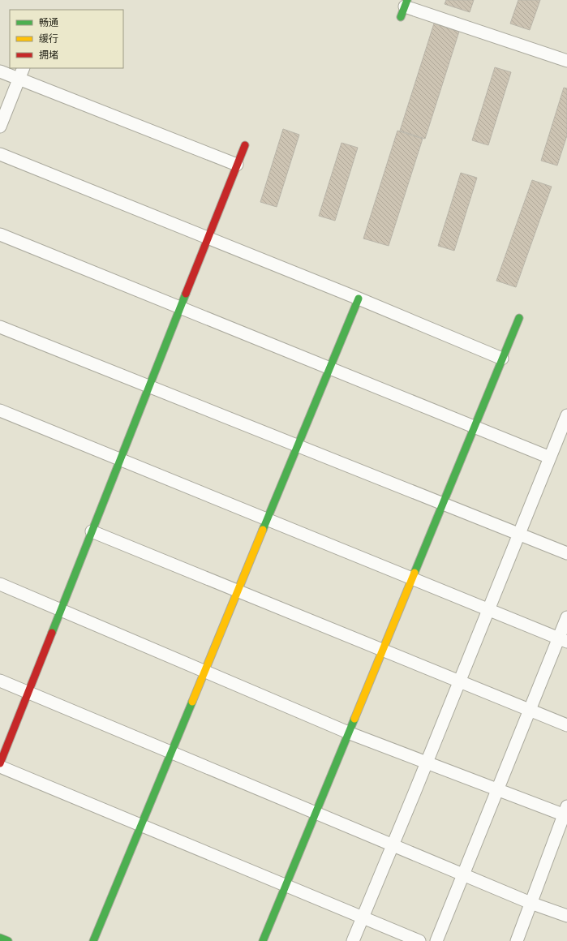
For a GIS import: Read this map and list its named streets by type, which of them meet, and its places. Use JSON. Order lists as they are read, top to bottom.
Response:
{
  "legend": ["畅通", "缓行", "拥堵"]
}
